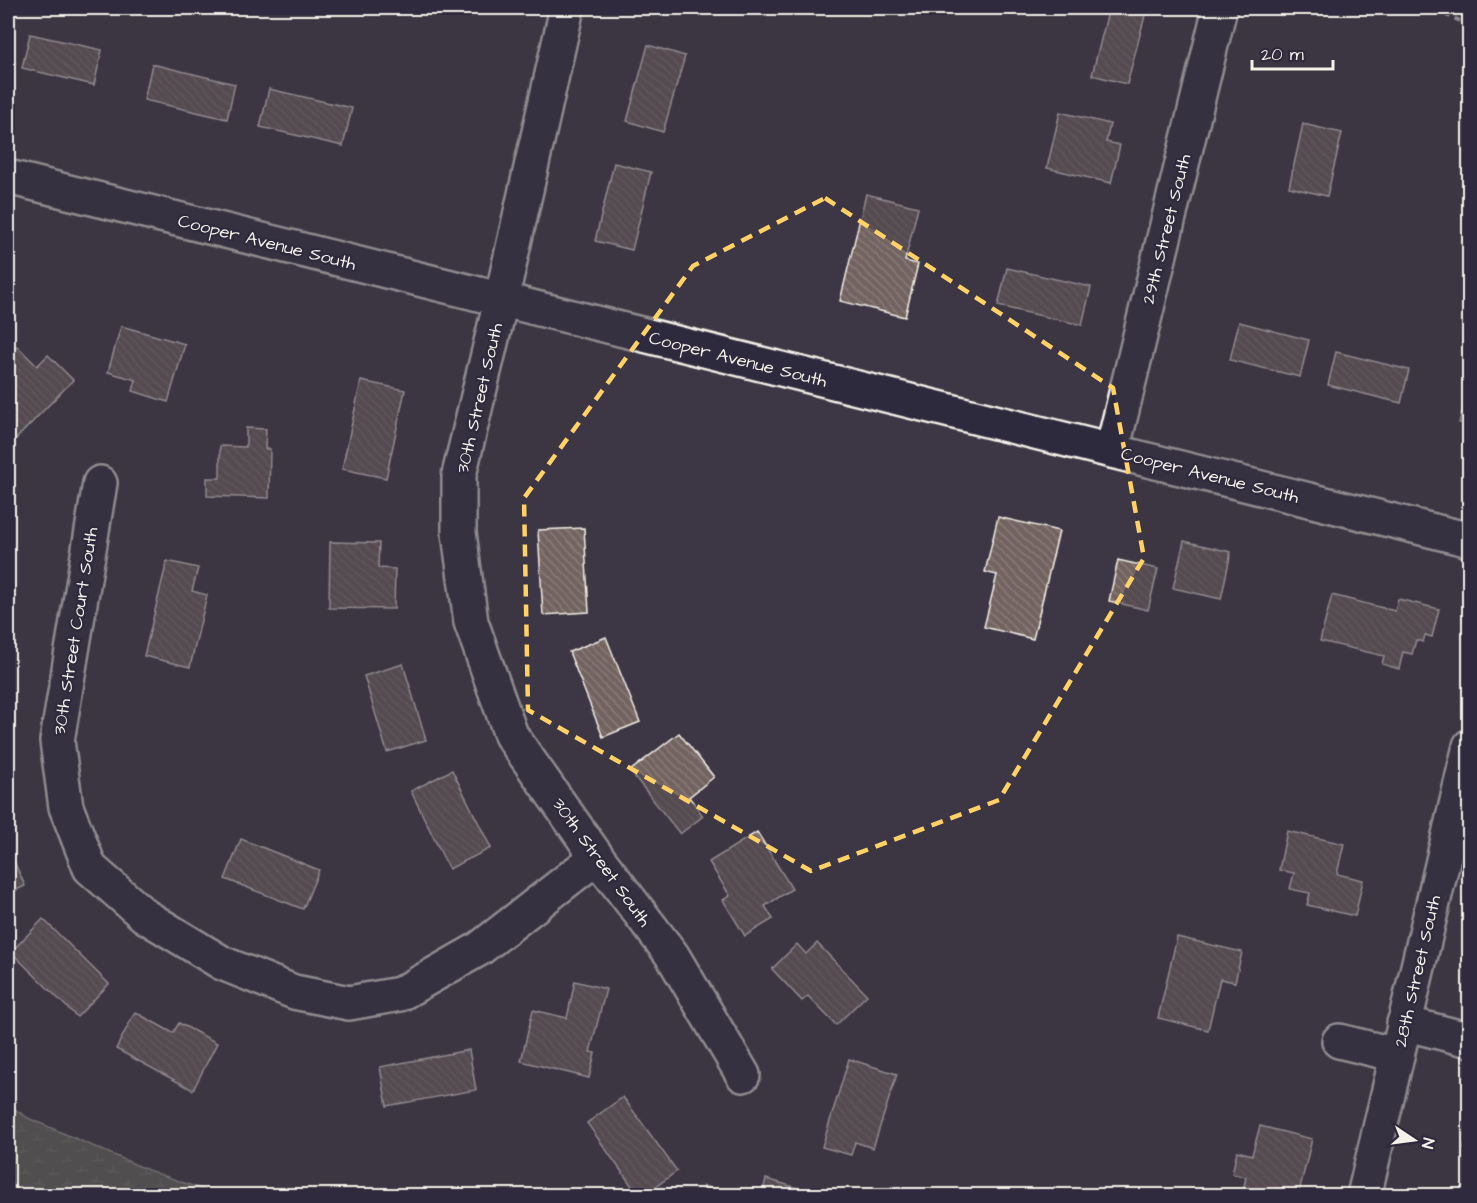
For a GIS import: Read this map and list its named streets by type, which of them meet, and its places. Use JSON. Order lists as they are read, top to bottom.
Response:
{
  "streets": {
    "street": [
      "29th Street South",
      "Cooper Avenue South",
      "30th Street South",
      "30th Street Court South",
      "28th Street South"
    ]
  },
  "crossings": [
    ["29th Street South", "Cooper Avenue South"],
    ["Cooper Avenue South", "30th Street South"],
    ["30th Street South", "30th Street Court South"]
  ],
  "scale_bar": "20 m",
  "north": "right"
}
